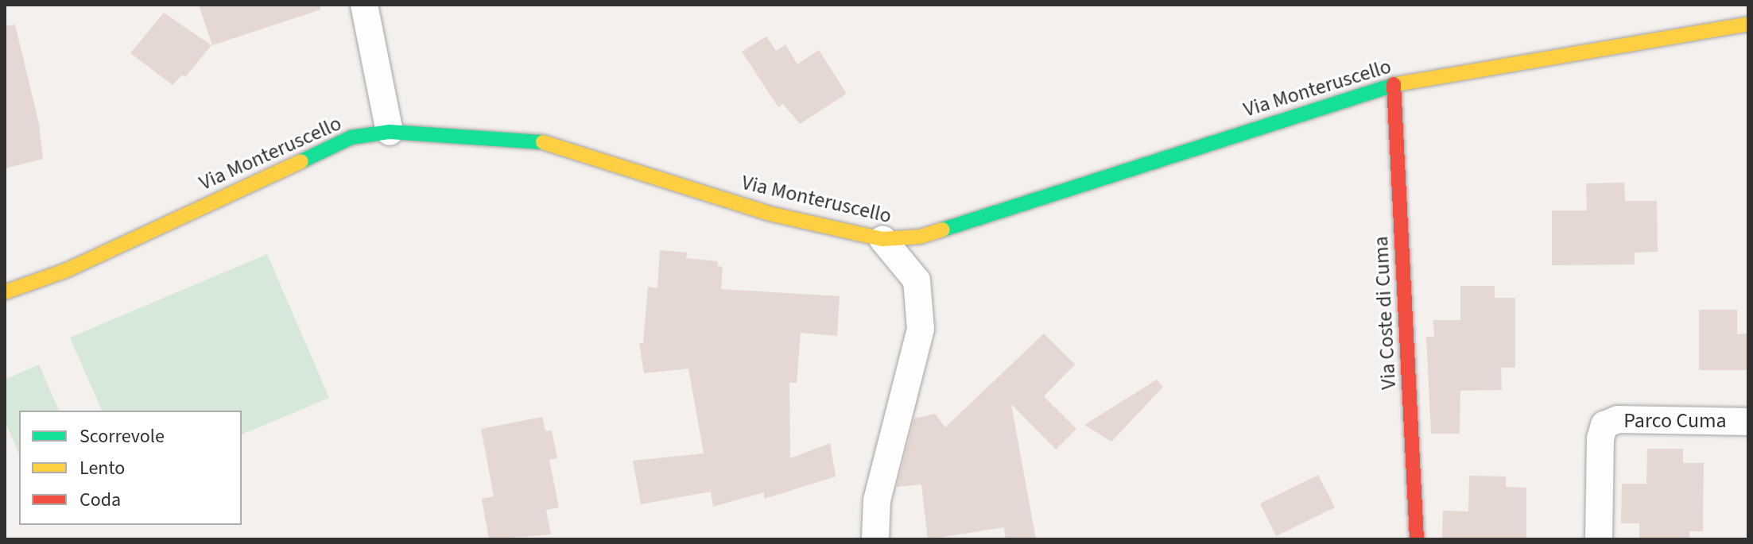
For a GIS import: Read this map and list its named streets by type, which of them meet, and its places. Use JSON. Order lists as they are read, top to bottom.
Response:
{
  "streets": {
    "street": ["Via Monteruscello", "Via Coste di Cuma", "Parco Cuma"]
  },
  "crossings": [
    ["Via Monteruscello", "Via Coste di Cuma"]
  ],
  "legend": ["Scorrevole", "Lento", "Coda"]
}
